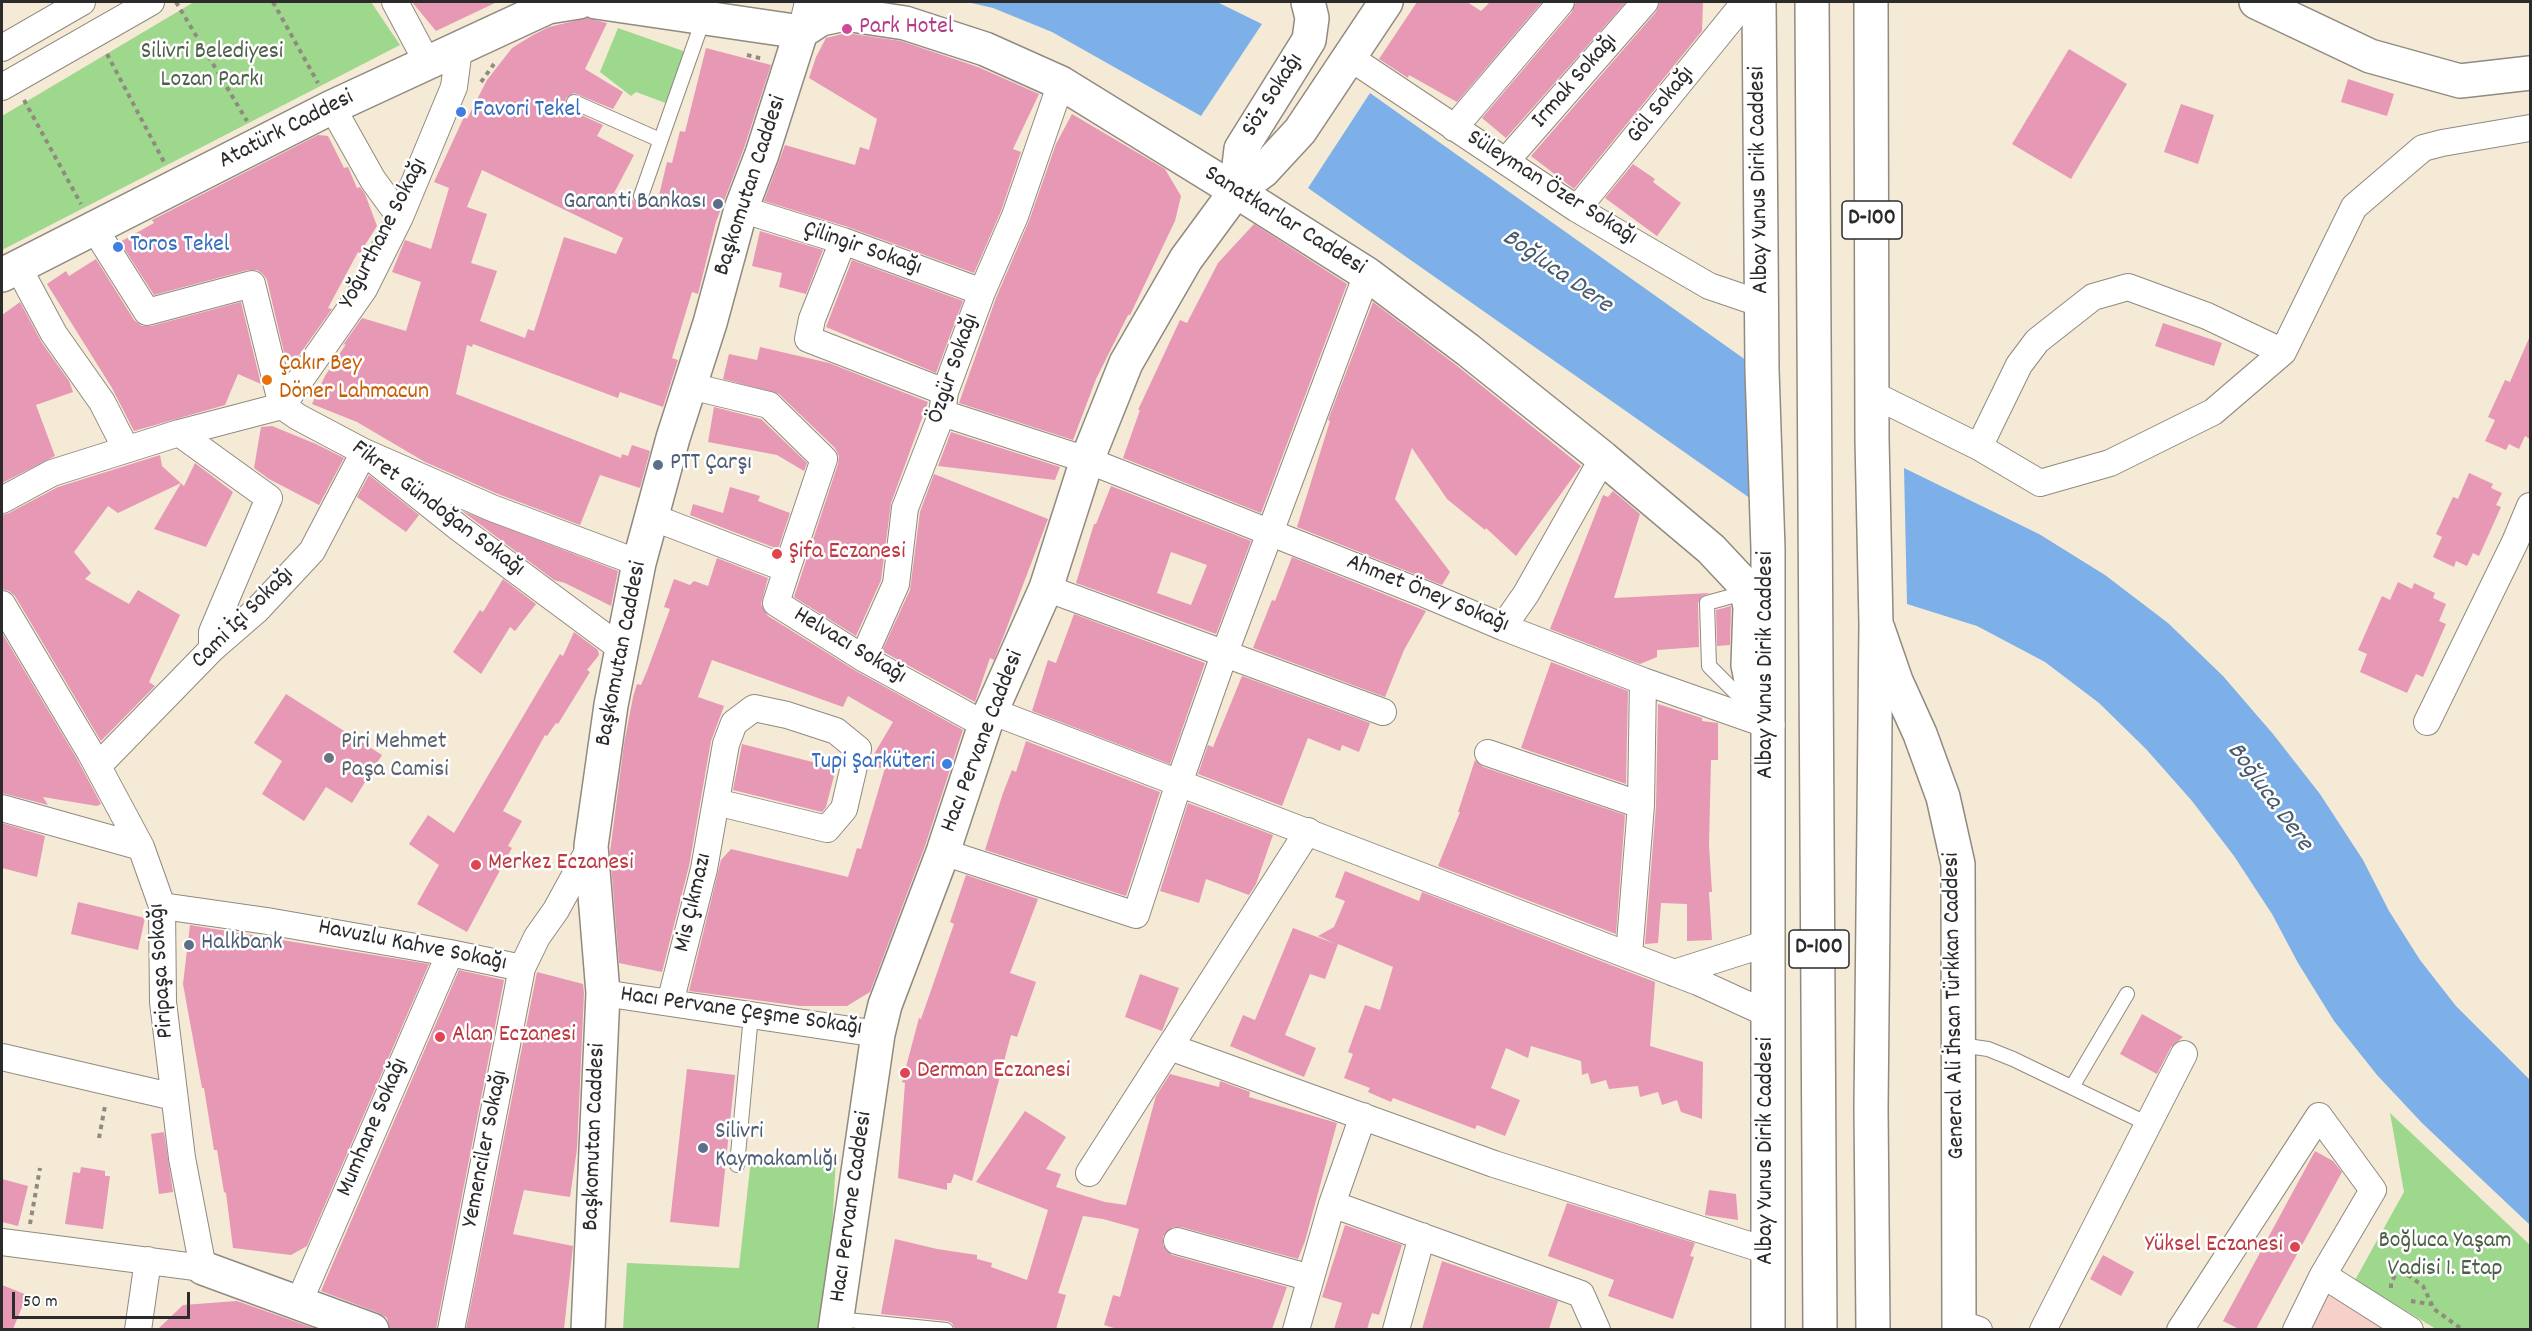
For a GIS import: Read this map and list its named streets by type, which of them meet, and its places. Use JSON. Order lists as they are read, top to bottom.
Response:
{
  "streets": {
    "main road": [
      "Söz Sokağı",
      "Atatürk Caddesi",
      "Albay Yunus Dirik Caddesi",
      "Başkomutan Caddesi",
      "D-100",
      "Sanatkarlar Caddesi",
      "Hacı Pervane Caddesi",
      "General Ali İhsan Türkkan Caddesi"
    ],
    "street": [
      "Irmak Sokağı",
      "Göl Sokağı",
      "Süleyman Özer Sokağı",
      "Yoğurthane Sokağı",
      "Çilingir Sokağı",
      "Özgür Sokağı",
      "Fikret Gündoğan Sokağı",
      "Ahmet Öney Sokağı",
      "Cami İçi Sokağı",
      "Helvacı Sokağı",
      "Mis Çıkmazı",
      "Havuzlu Kahve Sokağı",
      "Piripaşa Sokağı",
      "Hacı Pervane Çeşme Sokağı",
      "Mumhane Sokağı",
      "Yemenciler Sokağı"
    ]
  },
  "crossings": [
    ["Irmak Sokağı", "Süleyman Özer Sokağı"],
    ["Söz Sokağı", "Sanatkarlar Caddesi"],
    ["Söz Sokağı", "Hacı Pervane Caddesi"],
    ["Göl Sokağı", "Süleyman Özer Sokağı"],
    ["Atatürk Caddesi", "Yoğurthane Sokağı"],
    ["Albay Yunus Dirik Caddesi", "Süleyman Özer Sokağı"],
    ["Albay Yunus Dirik Caddesi", "Sanatkarlar Caddesi"],
    ["Albay Yunus Dirik Caddesi", "Ahmet Öney Sokağı"],
    ["Albay Yunus Dirik Caddesi", "Helvacı Sokağı"],
    ["Başkomutan Caddesi", "Sanatkarlar Caddesi"],
    ["Başkomutan Caddesi", "Çilingir Sokağı"],
    ["Başkomutan Caddesi", "Fikret Gündoğan Sokağı"],
    ["Başkomutan Caddesi", "Havuzlu Kahve Sokağı"],
    ["Başkomutan Caddesi", "Hacı Pervane Çeşme Sokağı"],
    ["D-100", "General Ali İhsan Türkkan Caddesi"],
    ["Sanatkarlar Caddesi", "Özgür Sokağı"],
    ["Sanatkarlar Caddesi", "Ahmet Öney Sokağı"],
    ["Sanatkarlar Caddesi", "Hacı Pervane Caddesi"],
    ["Yoğurthane Sokağı", "Fikret Gündoğan Sokağı"],
    ["Çilingir Sokağı", "Özgür Sokağı"],
    ["Çilingir Sokağı", "Ahmet Öney Sokağı"],
    ["Özgür Sokağı", "Ahmet Öney Sokağı"],
    ["Özgür Sokağı", "Helvacı Sokağı"],
    ["Fikret Gündoğan Sokağı", "Cami İçi Sokağı"],
    ["Ahmet Öney Sokağı", "Hacı Pervane Caddesi"],
    ["Cami İçi Sokağı", "Piripaşa Sokağı"],
    ["Helvacı Sokağı", "Hacı Pervane Caddesi"],
    ["Hacı Pervane Caddesi", "Hacı Pervane Çeşme Sokağı"],
    ["Mis Çıkmazı", "Hacı Pervane Çeşme Sokağı"],
    ["Havuzlu Kahve Sokağı", "Piripaşa Sokağı"],
    ["Havuzlu Kahve Sokağı", "Mumhane Sokağı"],
    ["Havuzlu Kahve Sokağı", "Yemenciler Sokağı"]
  ],
  "water": ["Boğluca Dere"],
  "parks": ["Silivri Belediyesi Lozan Parkı", "Boğluca Yaşam Vadisi 1. Etap"],
  "places": [
    "Park Hotel",
    "Favori Tekel",
    "Garanti Bankası",
    "Toros Tekel",
    "Çakır Bey Döner Lahmacun",
    "PTT Çarşı",
    "Şifa Eczanesi",
    "Piri Mehmet Paşa Camisi",
    "Tupi Şarküteri",
    "Merkez Eczanesi",
    "Halkbank",
    "Alan Eczanesi",
    "Derman Eczanesi",
    "Silivri Kaymakamlığı",
    "Yüksel Eczanesi"
  ],
  "scale_bar": "50 m"
}
